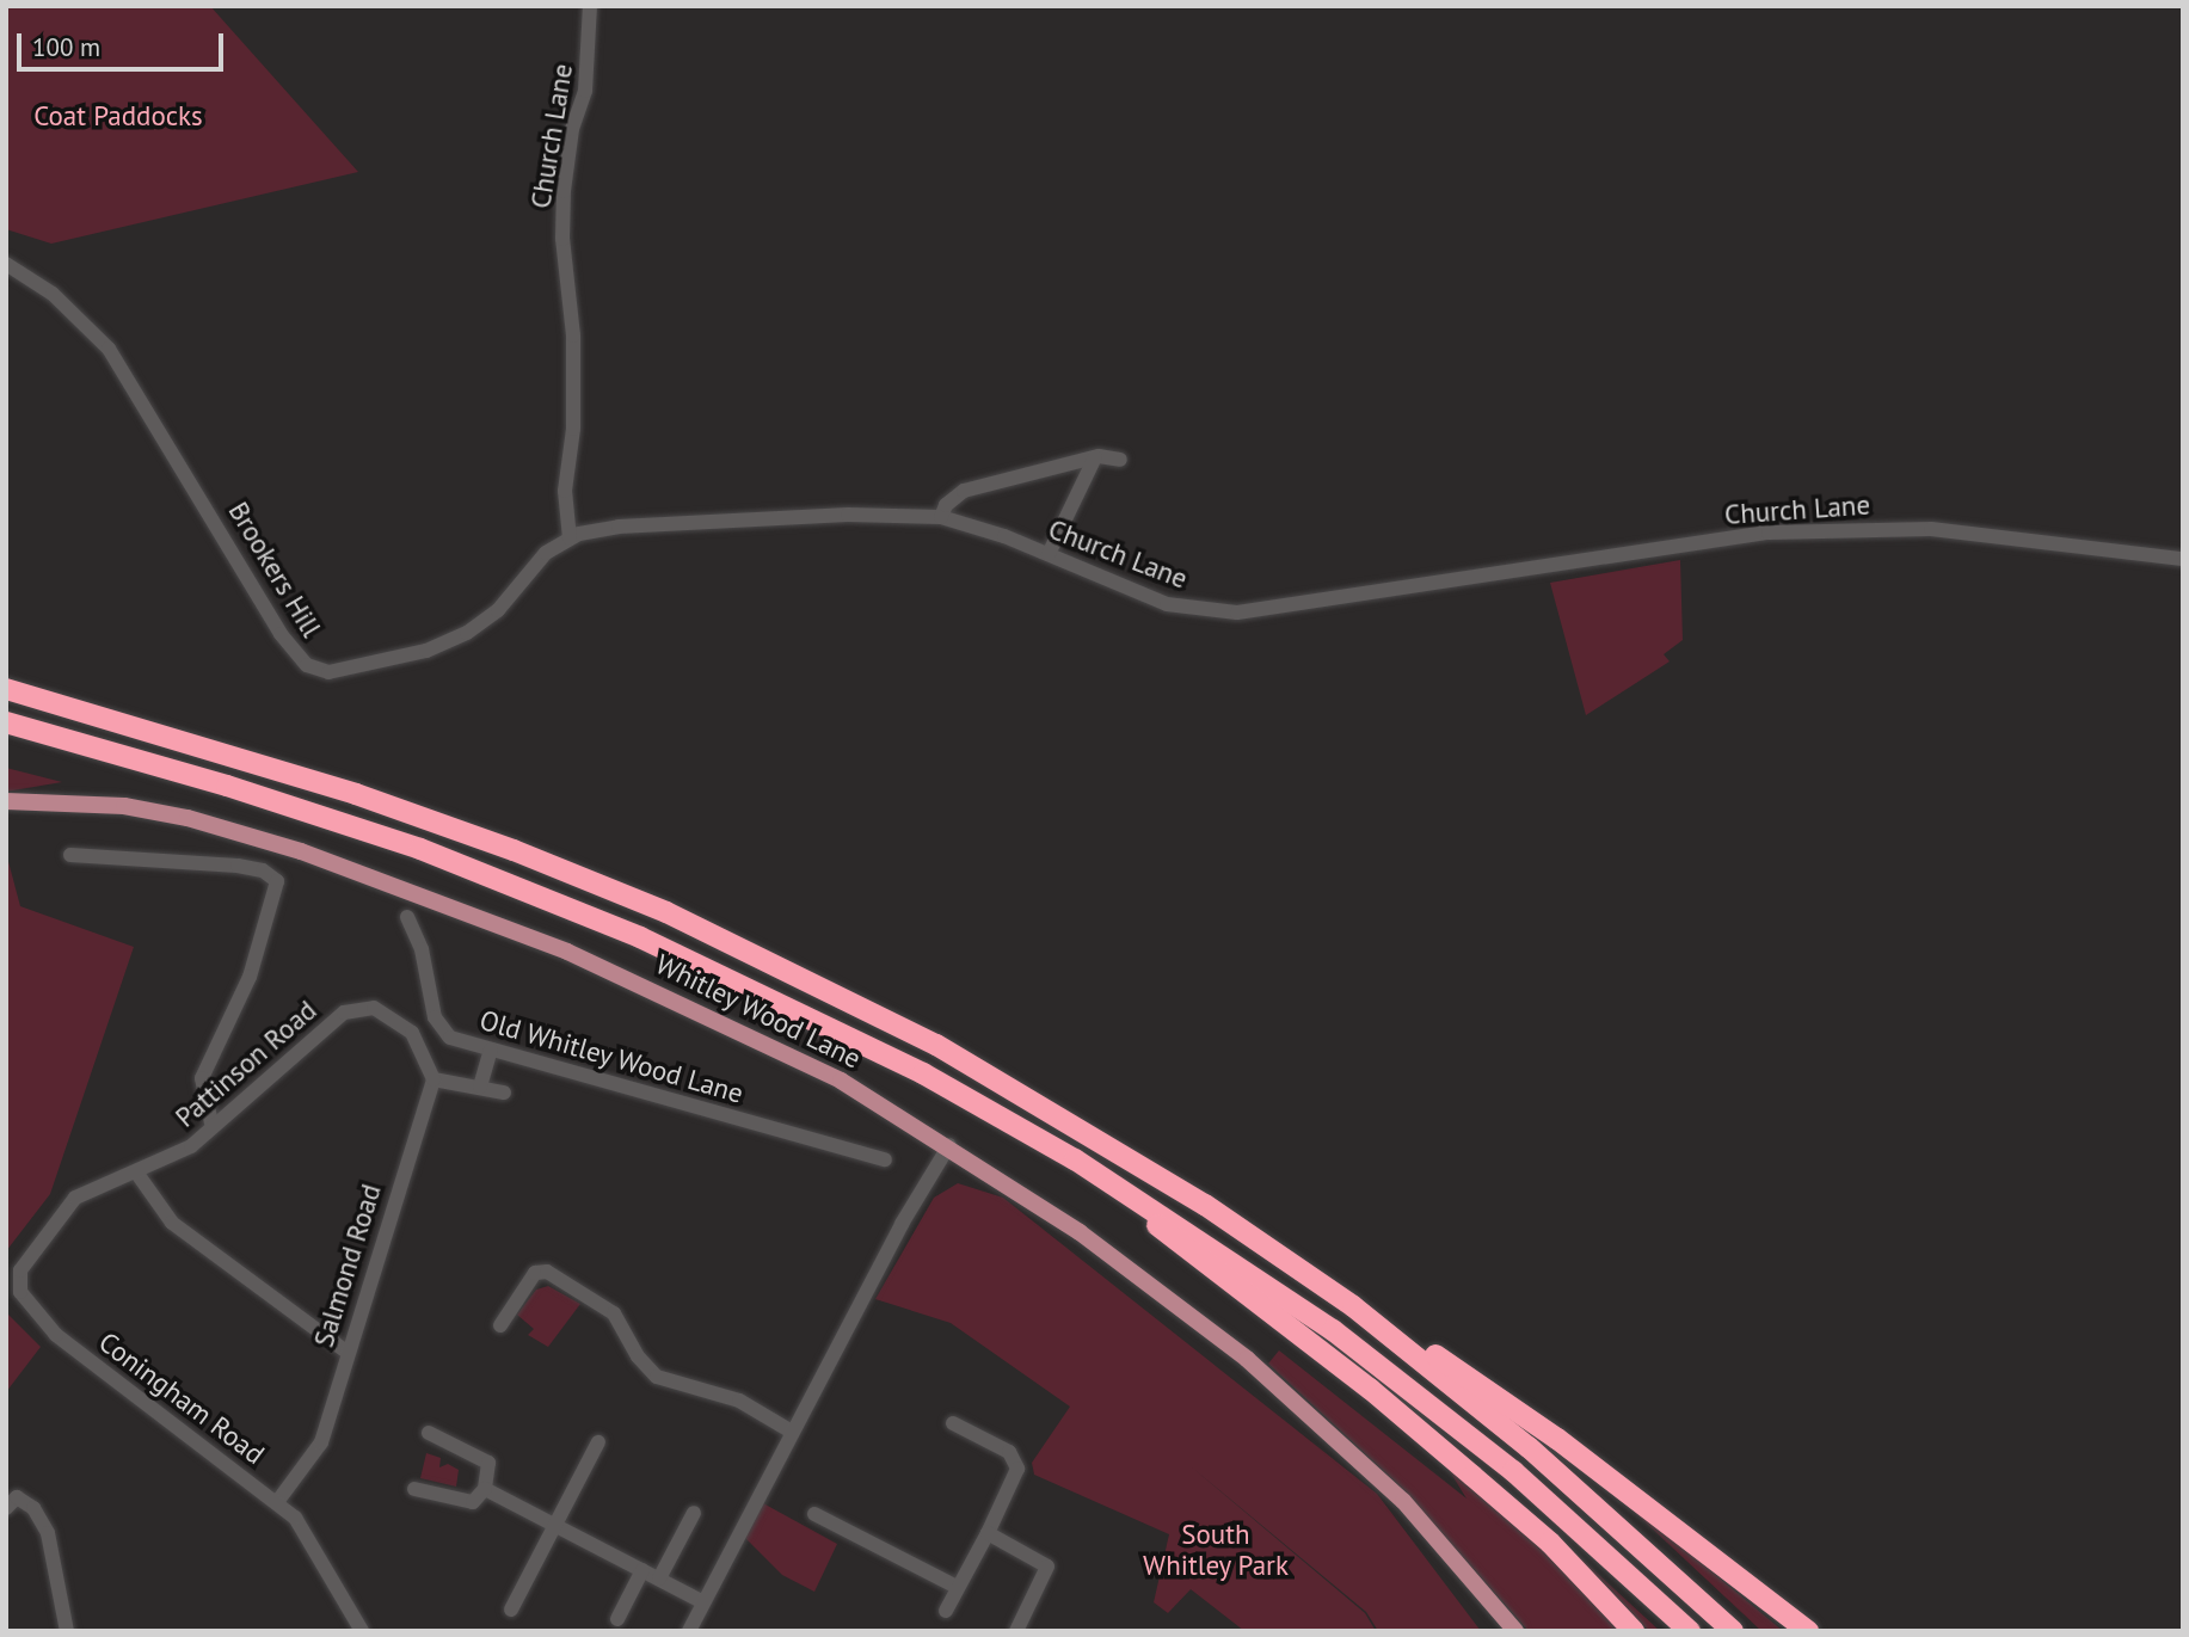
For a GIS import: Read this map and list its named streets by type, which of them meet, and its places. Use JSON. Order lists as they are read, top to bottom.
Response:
{
  "streets": {
    "main road": ["Whitley Wood Lane"],
    "street": [
      "Church Lane",
      "Brookers Hill",
      "Old Whitley Wood Lane",
      "Pattinson Road",
      "Salmond Road",
      "Coningham Road"
    ]
  },
  "crossings": [
    ["Church Lane", "Brookers Hill"],
    ["Pattinson Road", "Salmond Road"],
    ["Pattinson Road", "Coningham Road"],
    ["Salmond Road", "Coningham Road"]
  ],
  "parks": ["Coat Paddocks", "South Whitley Park"],
  "scale_bar": "100 m"
}
